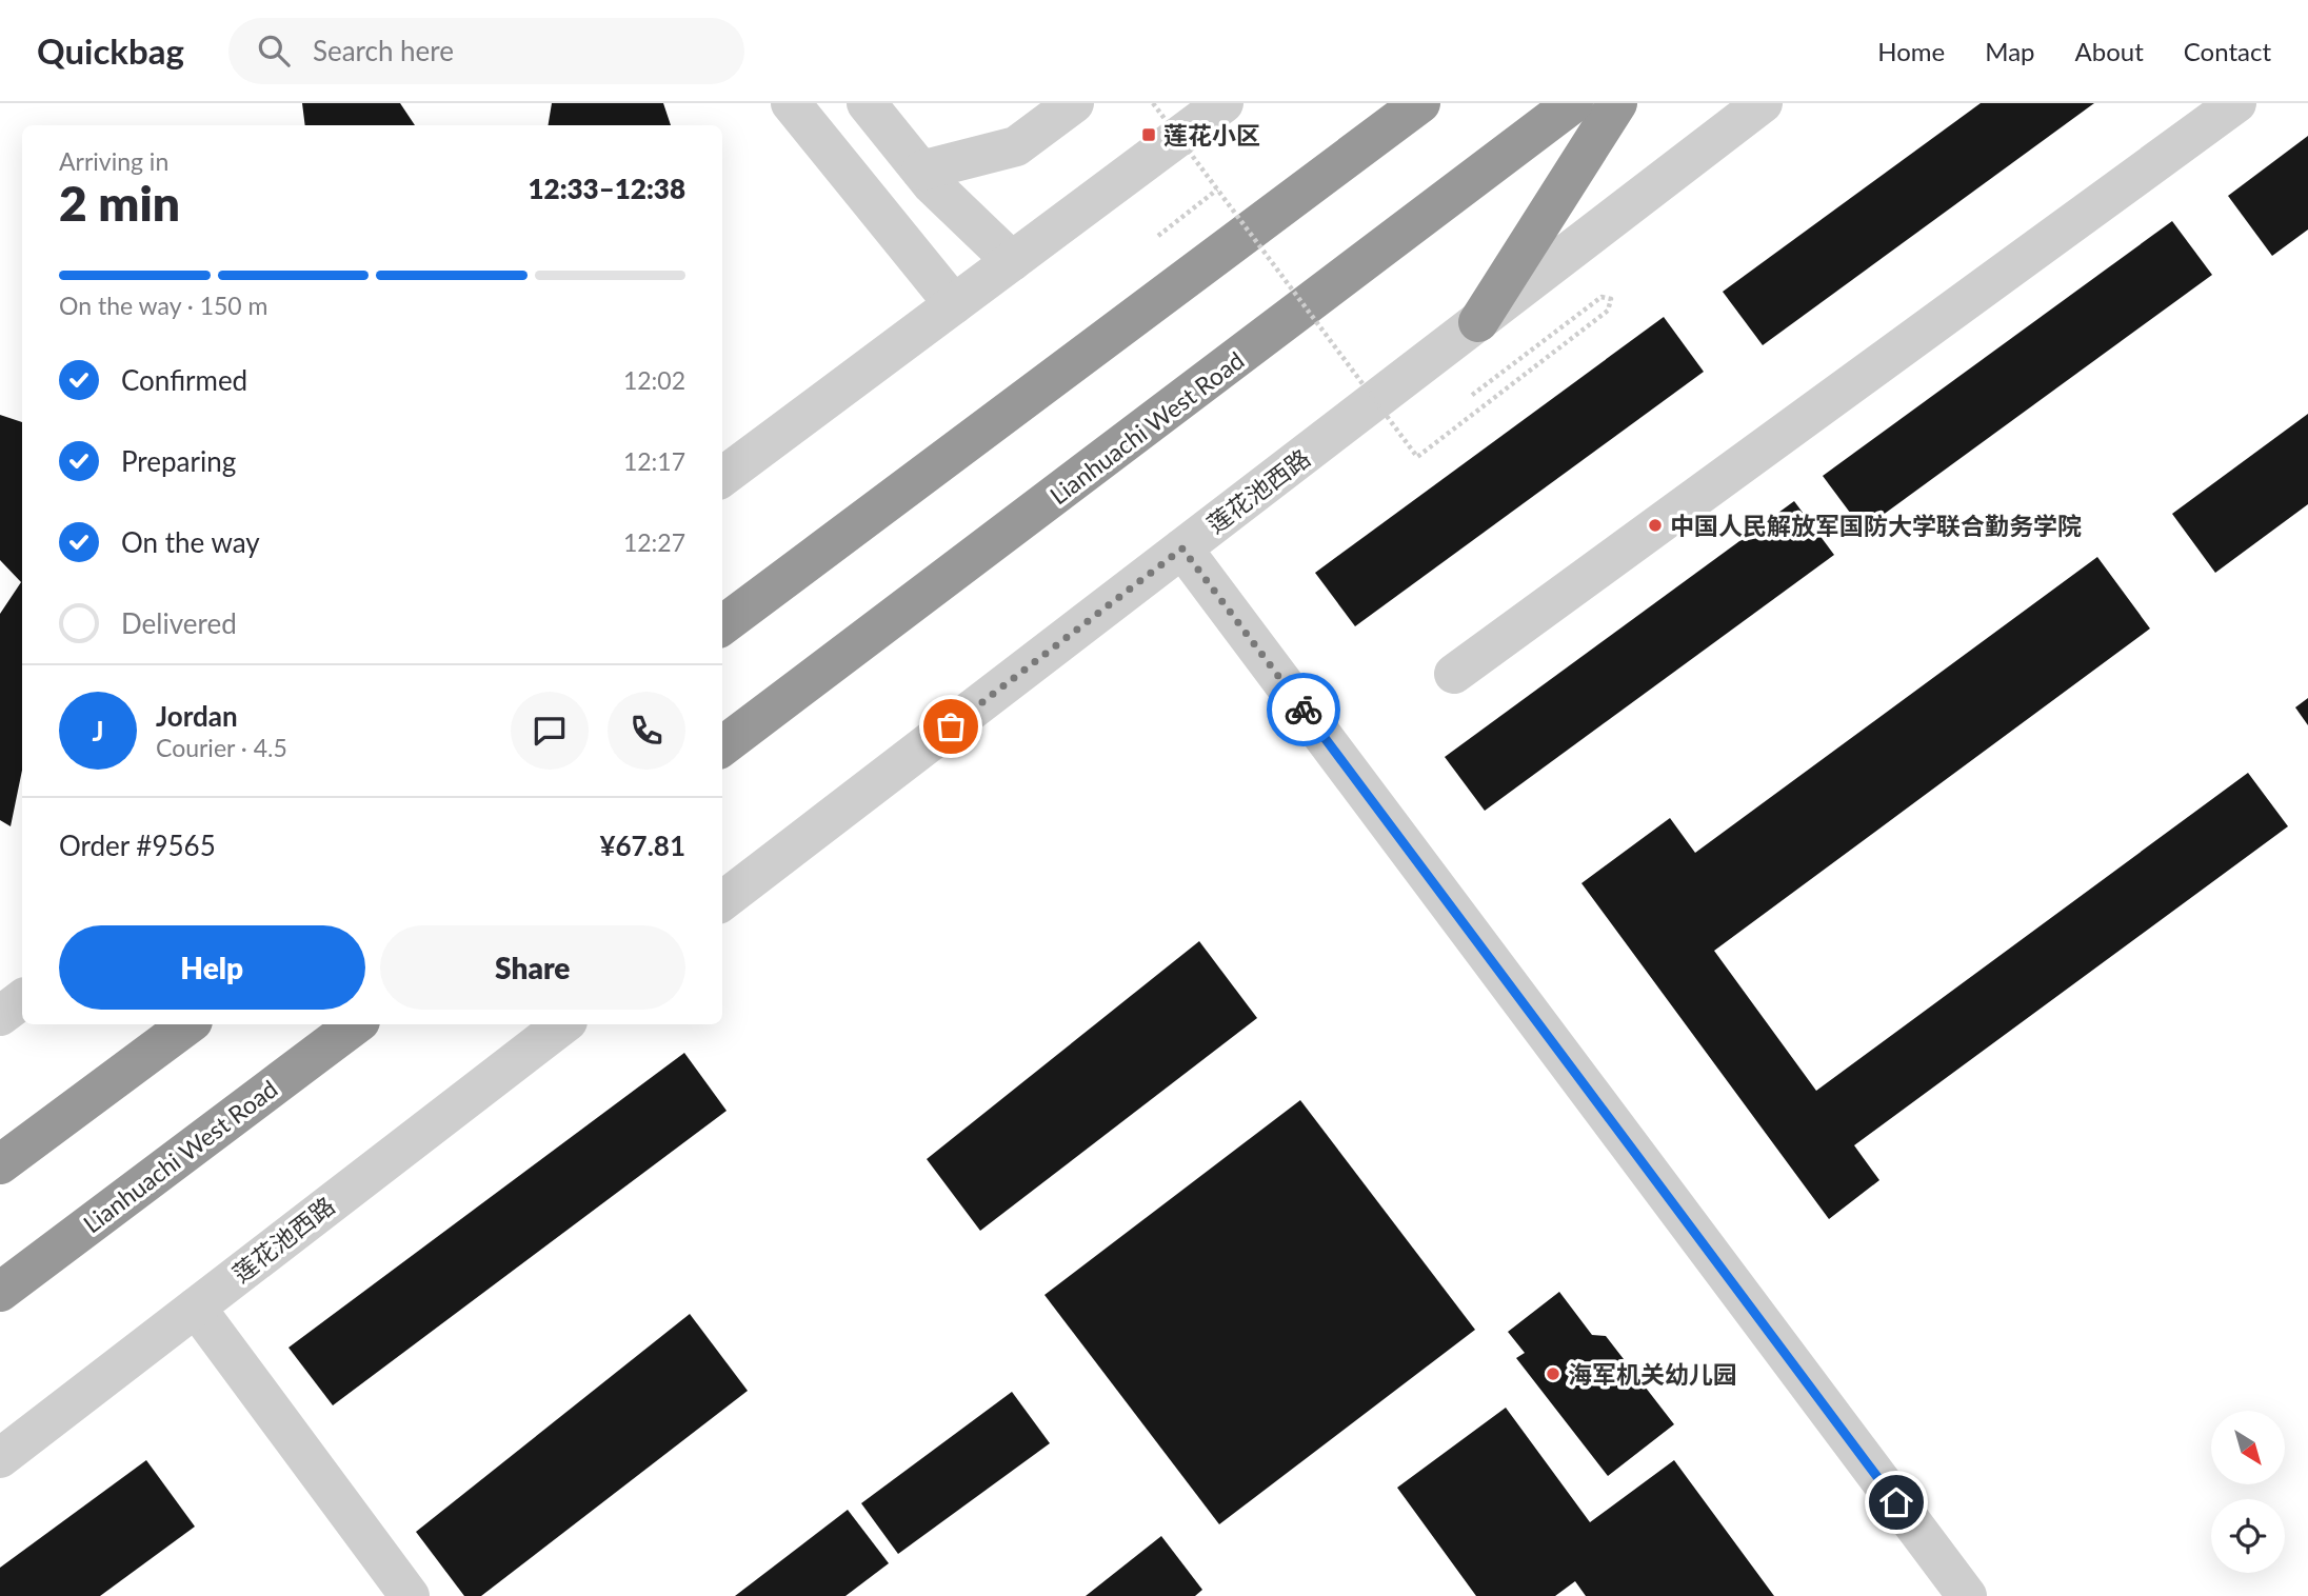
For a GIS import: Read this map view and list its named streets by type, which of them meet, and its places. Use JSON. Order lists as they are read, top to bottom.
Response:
{
  "streets": {
    "highway": ["Lianhuachi West Road"],
    "street": ["莲花池西路"]
  },
  "places": {
    "transit": ["莲花小区"],
    "other": ["中国人民解放军国防大学联合勤务学院", "海军机关幼儿园"]
  },
  "north": "bottom right",
  "page": {
    "header": "Quickbag",
    "search": "Search here",
    "nav": [
      "Home",
      "Map",
      "About",
      "Contact"
    ],
    "heading": ["2 min", "Arriving in", "12:33–12:38"],
    "panel": [
      "Jordan",
      "Courier · 4.5",
      "Order #9565",
      "¥67.81"
    ],
    "bar": "On the way · 150 m",
    "list": [
      ["Confirmed", "12:02"],
      ["Preparing", "12:17"],
      ["On the way", "12:27"],
      "Delivered"
    ],
    "round": "J",
    "buttons": ["Help", "Share"]
  }
}
